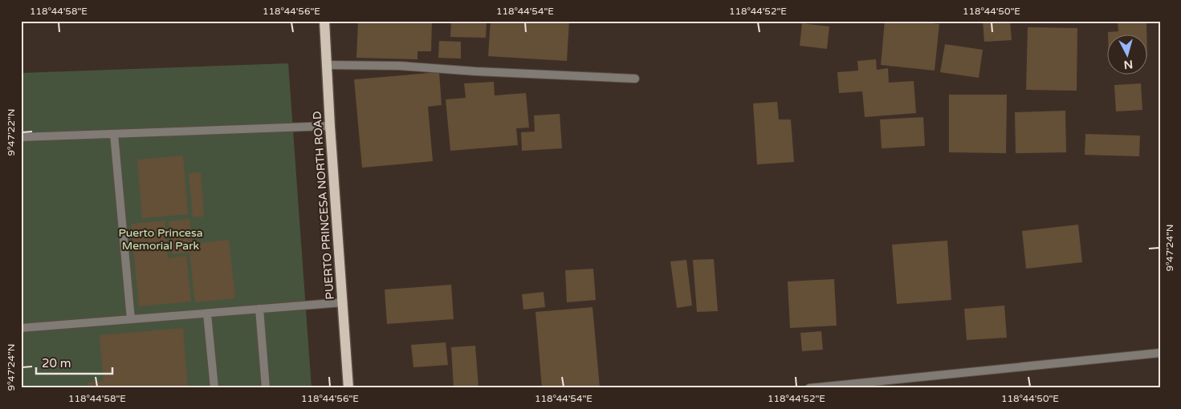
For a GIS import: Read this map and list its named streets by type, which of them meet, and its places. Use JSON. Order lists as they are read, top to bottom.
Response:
{
  "streets": {
    "main road": ["PUERTO PRINCESA NORTH ROAD"]
  },
  "parks": ["Puerto Princesa Memorial Park"],
  "scale_bar": "20 m",
  "north": "bottom",
  "coordinates": [
    "118°44'58\"E",
    "118°44'56\"E",
    "118°44'54\"E",
    "118°44'52\"E",
    "118°44'50\"E",
    "9°47'22\"N",
    "9°47'24\"N"
  ]
}
